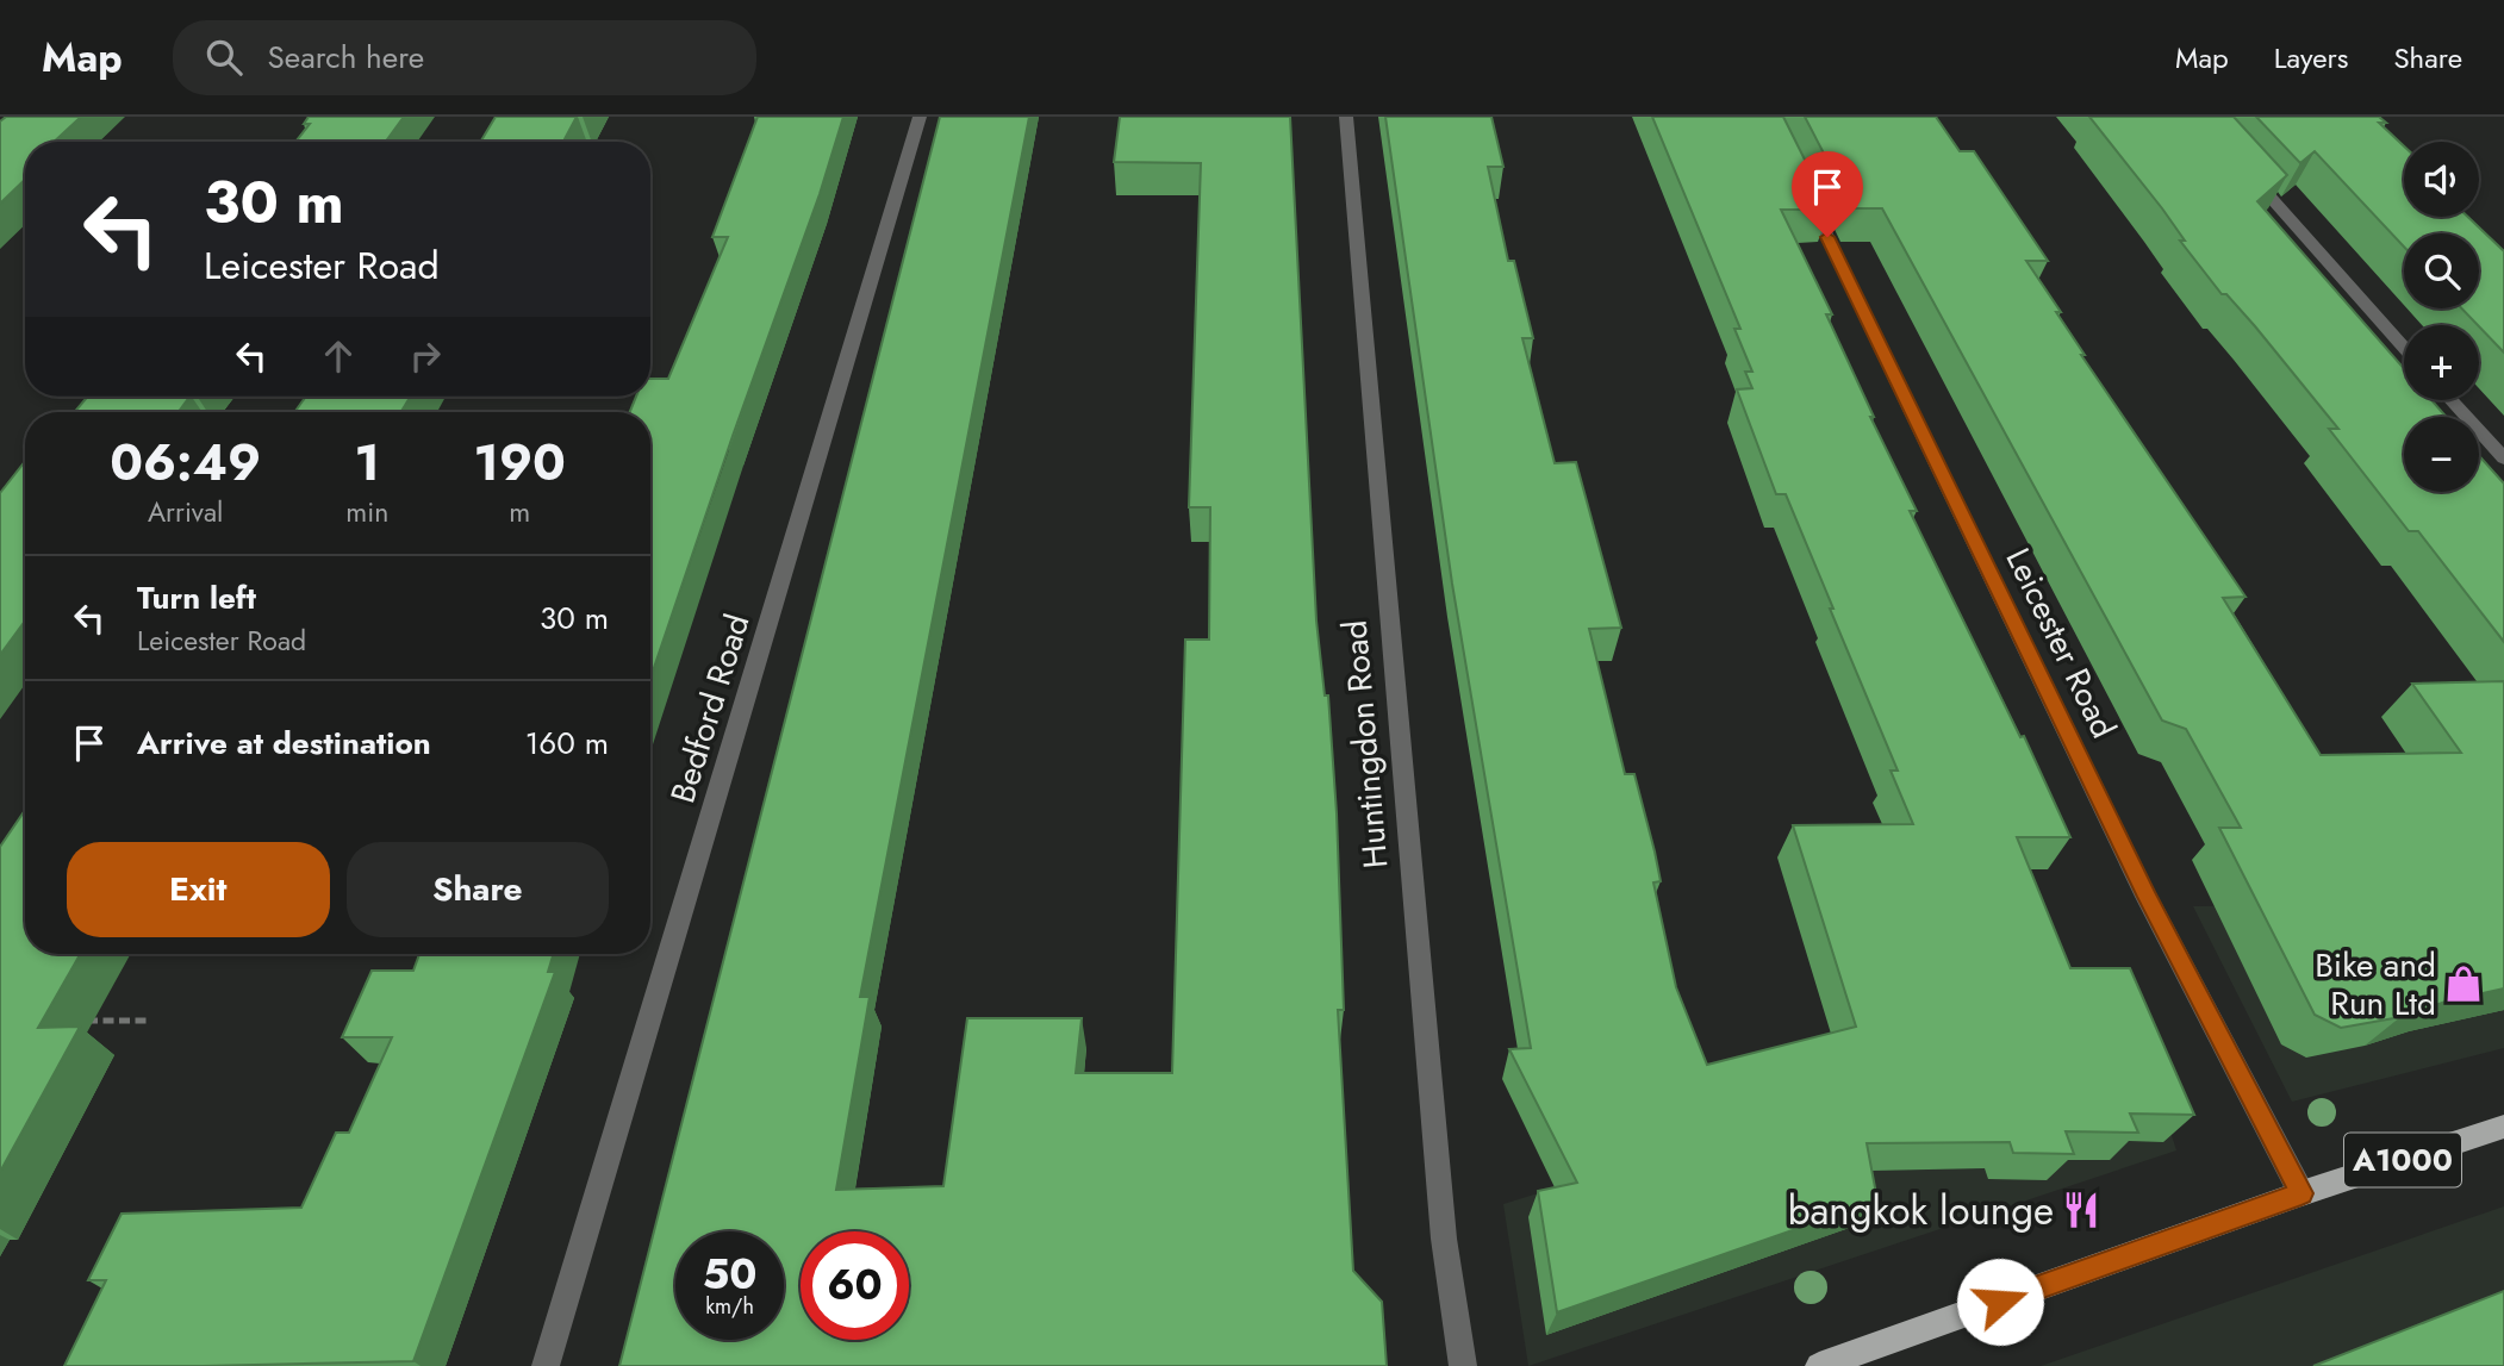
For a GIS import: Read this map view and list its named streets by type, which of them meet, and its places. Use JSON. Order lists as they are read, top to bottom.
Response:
{
  "streets": {
    "main road": ["A1000"],
    "street": ["Leicester Road", "Bedford Road", "Huntingdon Road"]
  },
  "crossings": [
    ["Leicester Road", "A1000"]
  ],
  "places": {
    "shop": ["Bike and Run Ltd"],
    "restaurant": ["bangkok lounge"]
  },
  "page": {
    "header": "Map",
    "search": "Search here",
    "nav": ["Map", "Layers", "Share"],
    "map_buttons": ["+", "−"],
    "turn": ["30 m", "Leicester Road"],
    "eta": [
      "06:49",
      "Arrival",
      "1",
      "min",
      "190",
      "m"
    ],
    "list": [
      {
        "name": "Turn left",
        "note": "Leicester Road",
        "value": "30 m"
      },
      {
        "name": "Arrive at destination",
        "value": "160 m"
      }
    ],
    "buttons": ["Exit", "Share"],
    "speed": "50 km/h",
    "limit": "60"
  }
}
